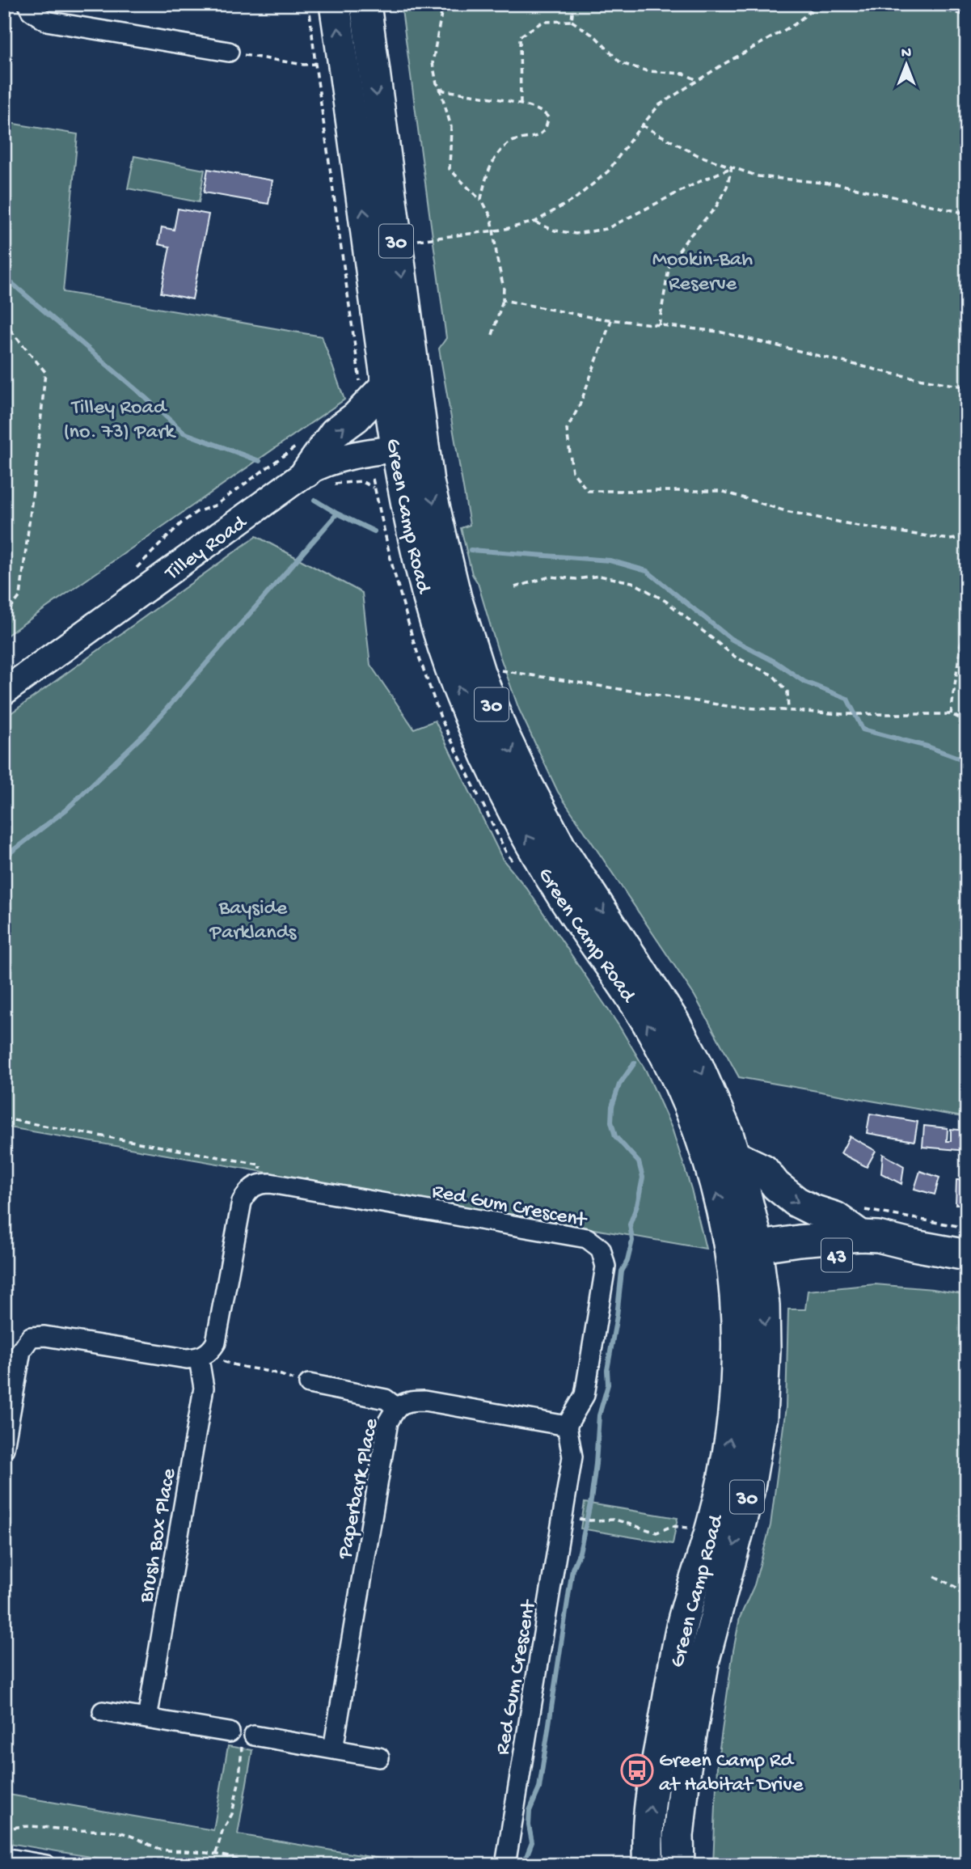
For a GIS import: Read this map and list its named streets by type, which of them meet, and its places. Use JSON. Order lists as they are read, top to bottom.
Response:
{
  "streets": {
    "main road": [
      "30",
      "Green Camp Road",
      "Tilley Road",
      "43"
    ],
    "street": ["Red Gum Crescent", "Paperbark Place", "Brush Box Place"]
  },
  "crossings": [
    ["Green Camp Road", "Tilley Road"],
    ["Green Camp Road", "43"],
    ["Red Gum Crescent", "Paperbark Place"]
  ],
  "parks": ["Mookin-Bah Reserve", "Tilley Road (no. 73) Park", "Bayside Parklands"],
  "places": {
    "bus stop": ["Green Camp Rd at Habitat Drive"]
  },
  "north": "top"
}
